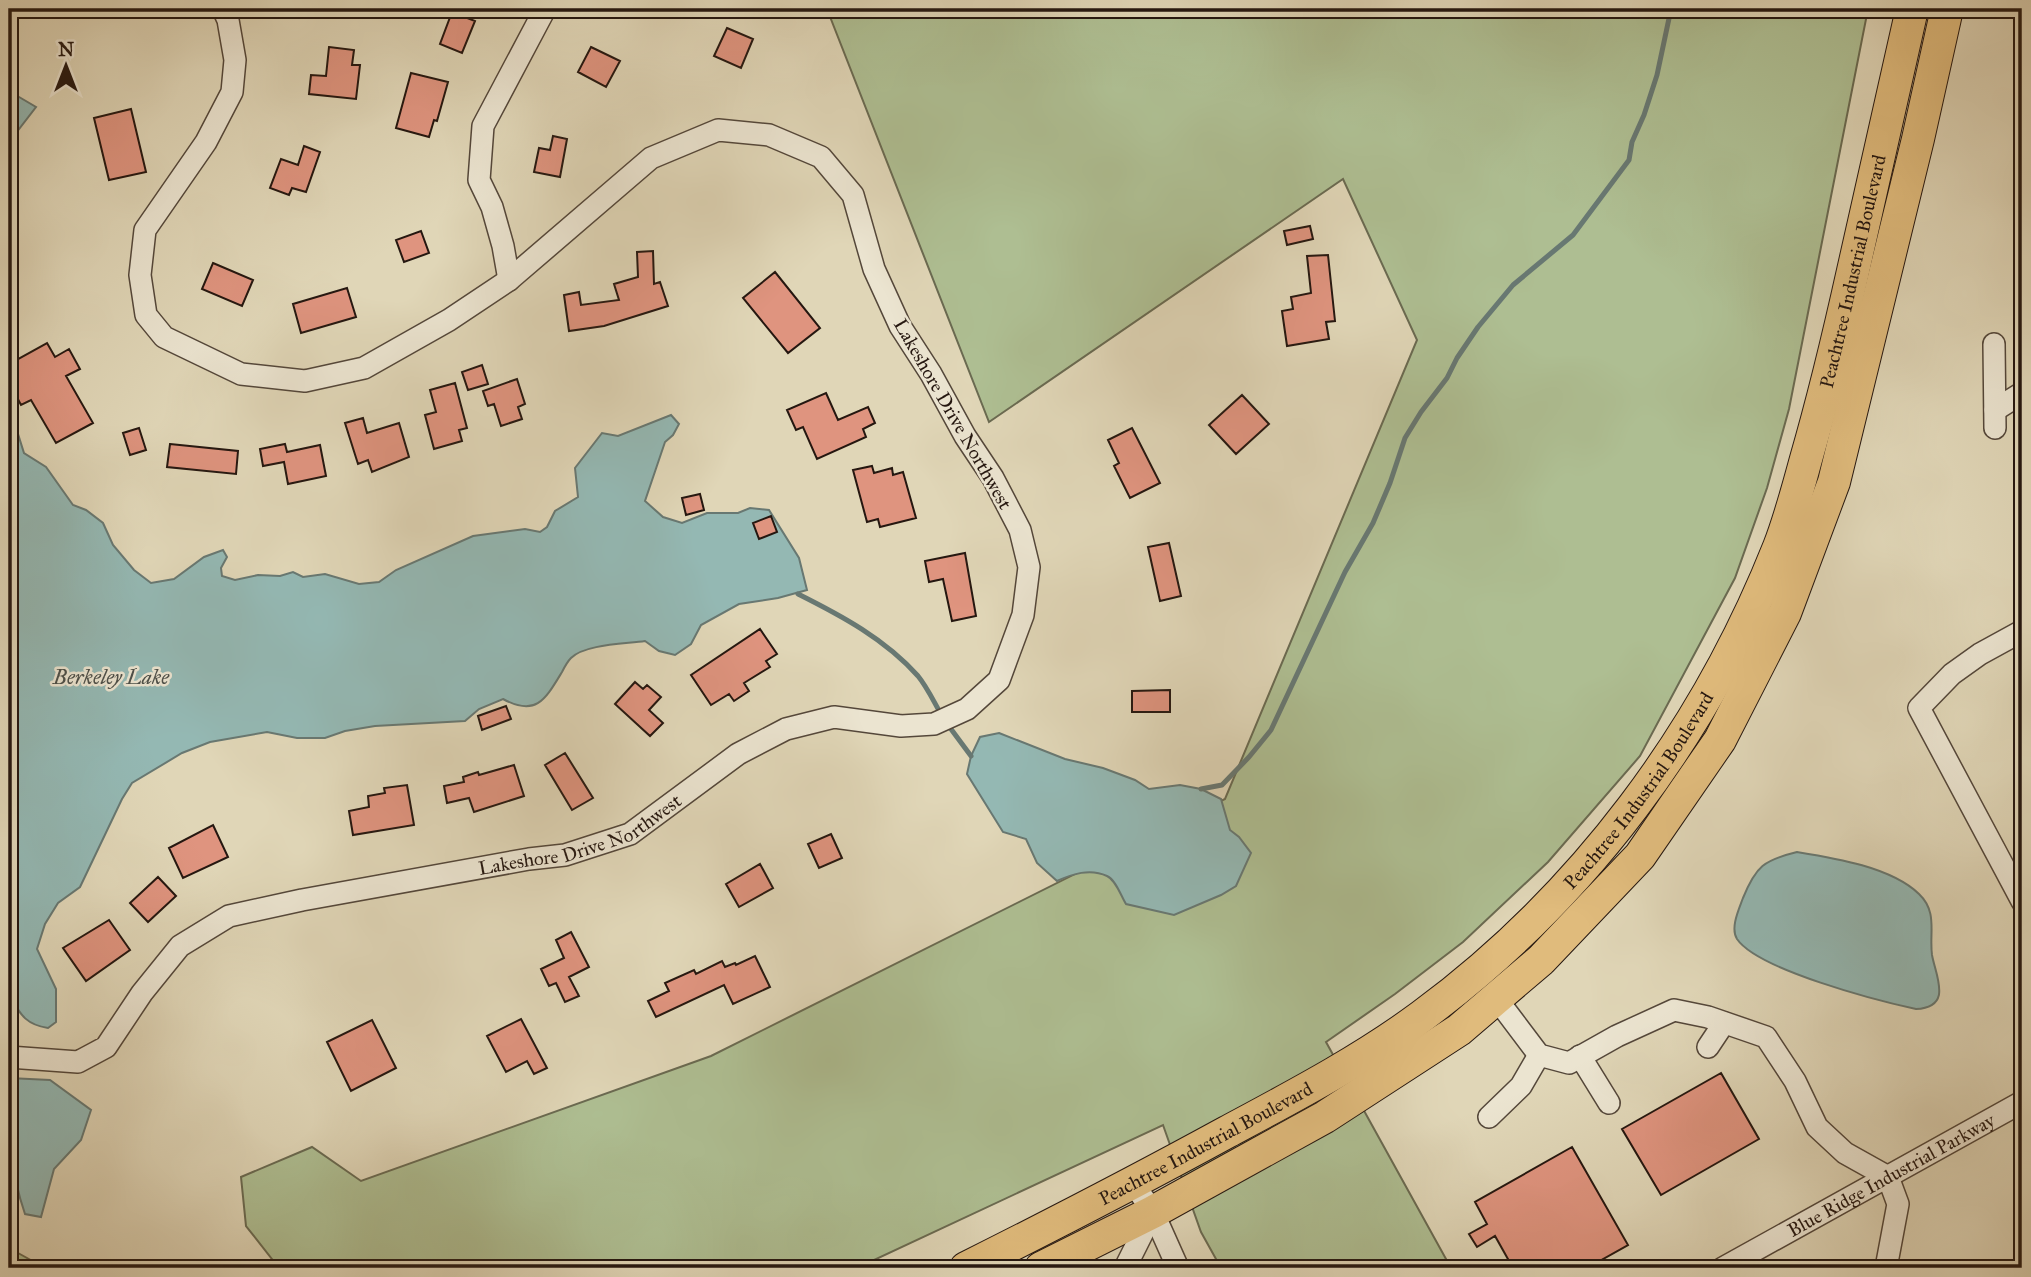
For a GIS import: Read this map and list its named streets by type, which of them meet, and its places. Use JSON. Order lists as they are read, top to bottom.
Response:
{
  "streets": {
    "highway": ["Peachtree Industrial Boulevard"],
    "street": ["Lakeshore Drive Northwest", "Blue Ridge Industrial Parkway"]
  },
  "water": ["Berkeley Lake"],
  "north": "top"
}
